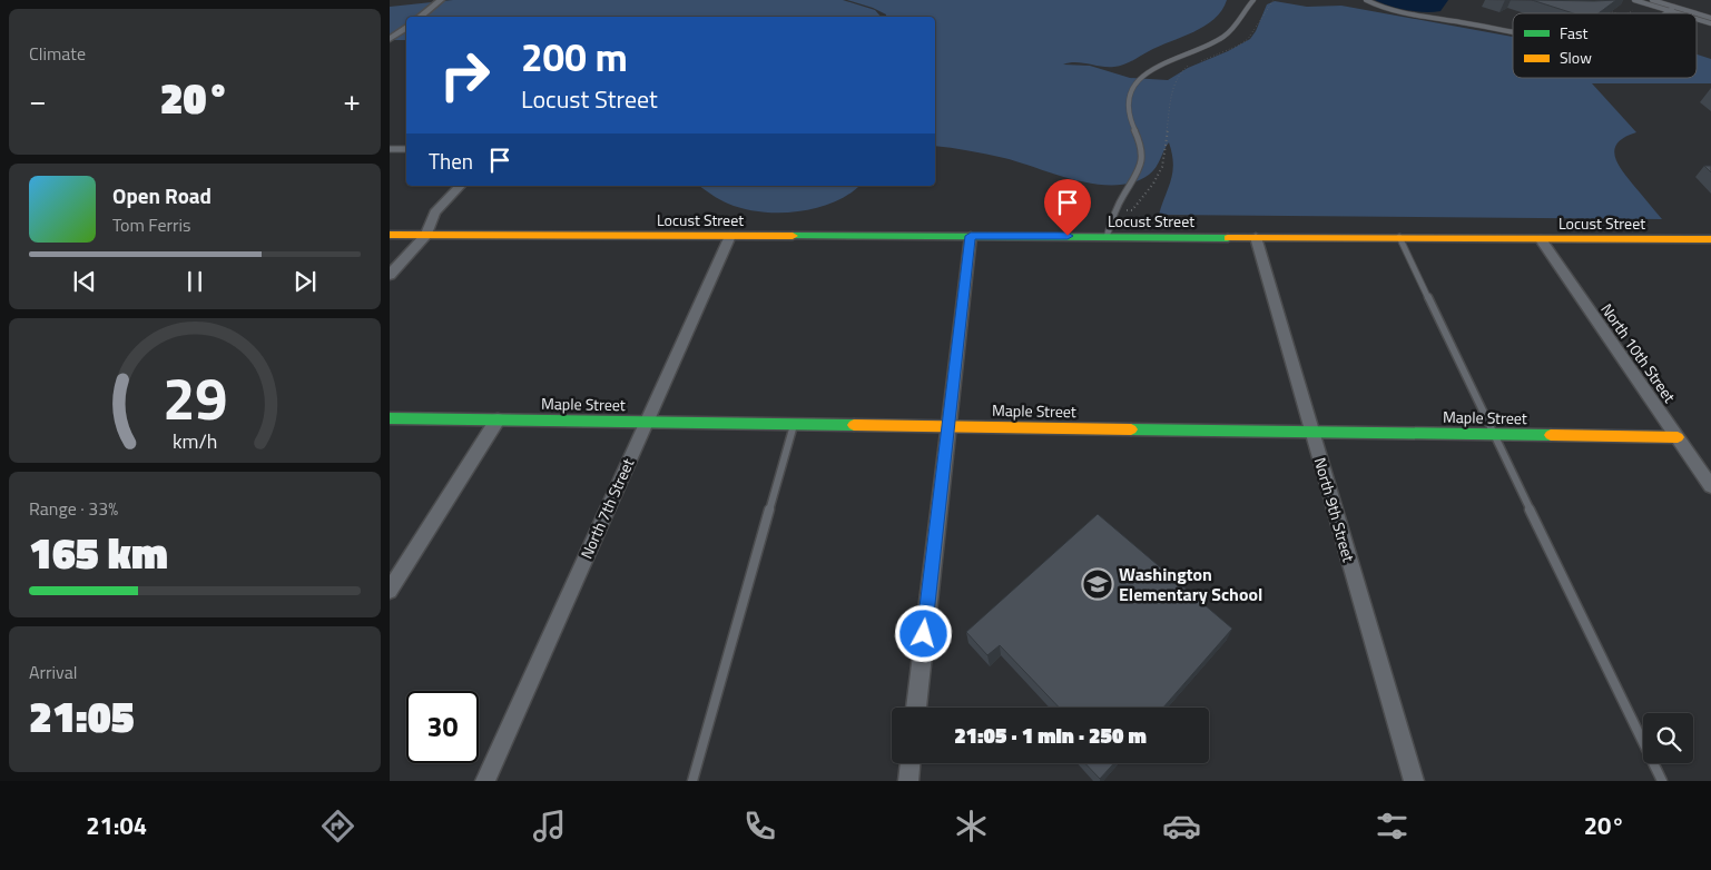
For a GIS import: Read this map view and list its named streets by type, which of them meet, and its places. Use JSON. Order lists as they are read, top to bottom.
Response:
{
  "streets": {
    "street": [
      "Locust Street",
      "North 10th Street",
      "Maple Street",
      "North 7th Street",
      "North 9th Street"
    ]
  },
  "crossings": [
    ["Locust Street", "North 10th Street"],
    ["Locust Street", "North 7th Street"],
    ["Locust Street", "North 9th Street"],
    ["North 10th Street", "Maple Street"],
    ["Maple Street", "North 7th Street"],
    ["Maple Street", "North 9th Street"]
  ],
  "places": {
    "school or university": ["Washington Elementary School"]
  },
  "legend": ["Fast", "Slow"],
  "page": {
    "tile": [
      "Climate",
      ["Range · 33%", "165 km"],
      ["Arrival", "21:05"]
    ],
    "turn": ["200 m", "Locust Street"],
    "heat": ["−", "20°", "+"],
    "then": "Then",
    "song": ["Open Road", "Tom Ferris"],
    "limit": "30",
    "trip": "21:05 · 1 min · 250 m",
    "tabs": ["21:04", "20°"],
    "gauge": ["29", "km/h"]
  }
}
